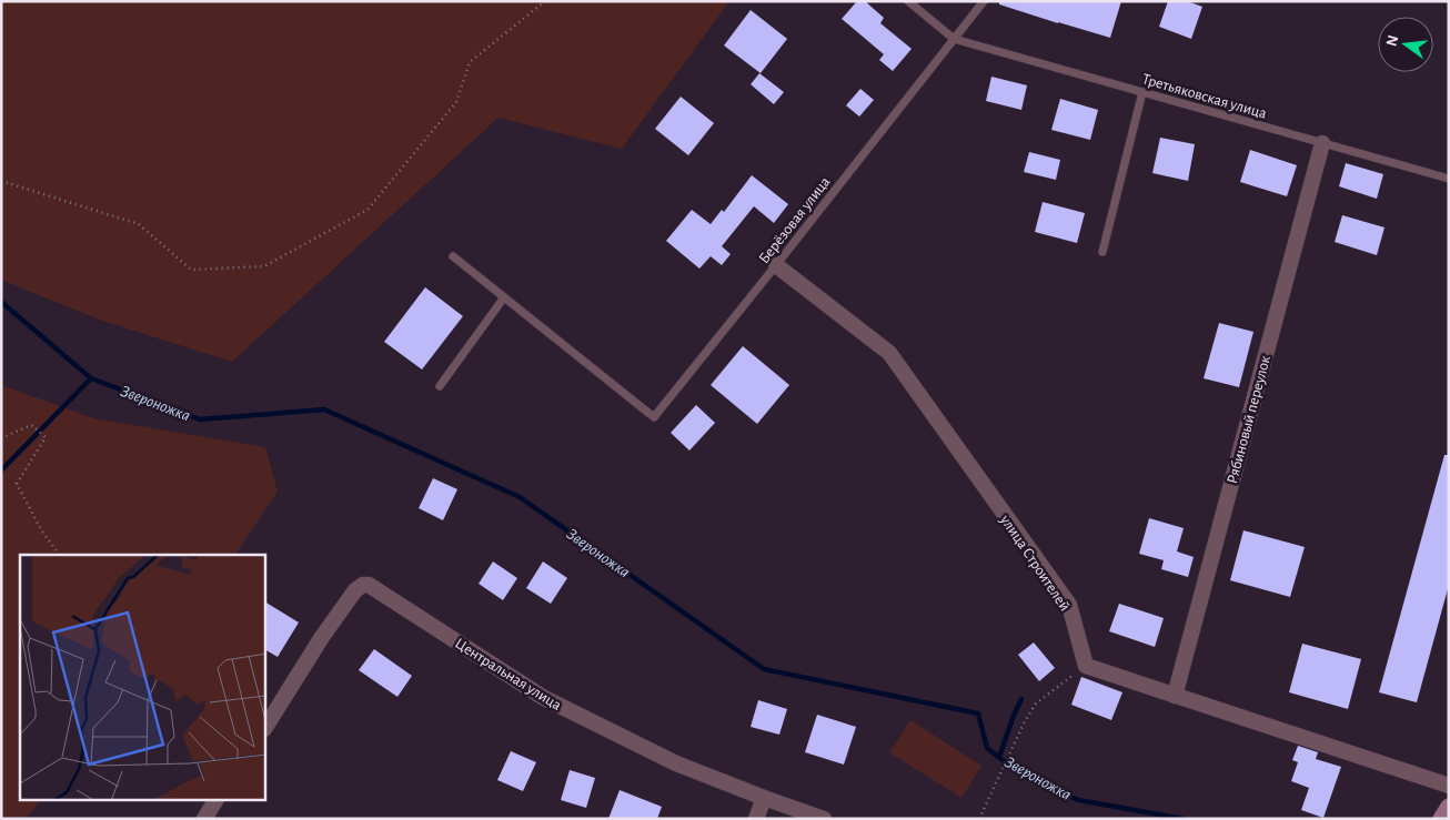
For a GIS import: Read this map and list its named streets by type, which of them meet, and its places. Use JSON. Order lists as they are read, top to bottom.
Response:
{
  "streets": {
    "street": ["Рябиновый переулок", "улица Строителей", "Центральная улица"],
    "lane": ["Третьяковская улица", "Берёзовая улица"]
  },
  "crossings": [
    ["Третьяковская улица", "Берёзовая улица"],
    ["Третьяковская улица", "Рябиновый переулок"],
    ["Берёзовая улица", "улица Строителей"]
  ],
  "water": ["Звероножка"],
  "north": "left"
}
